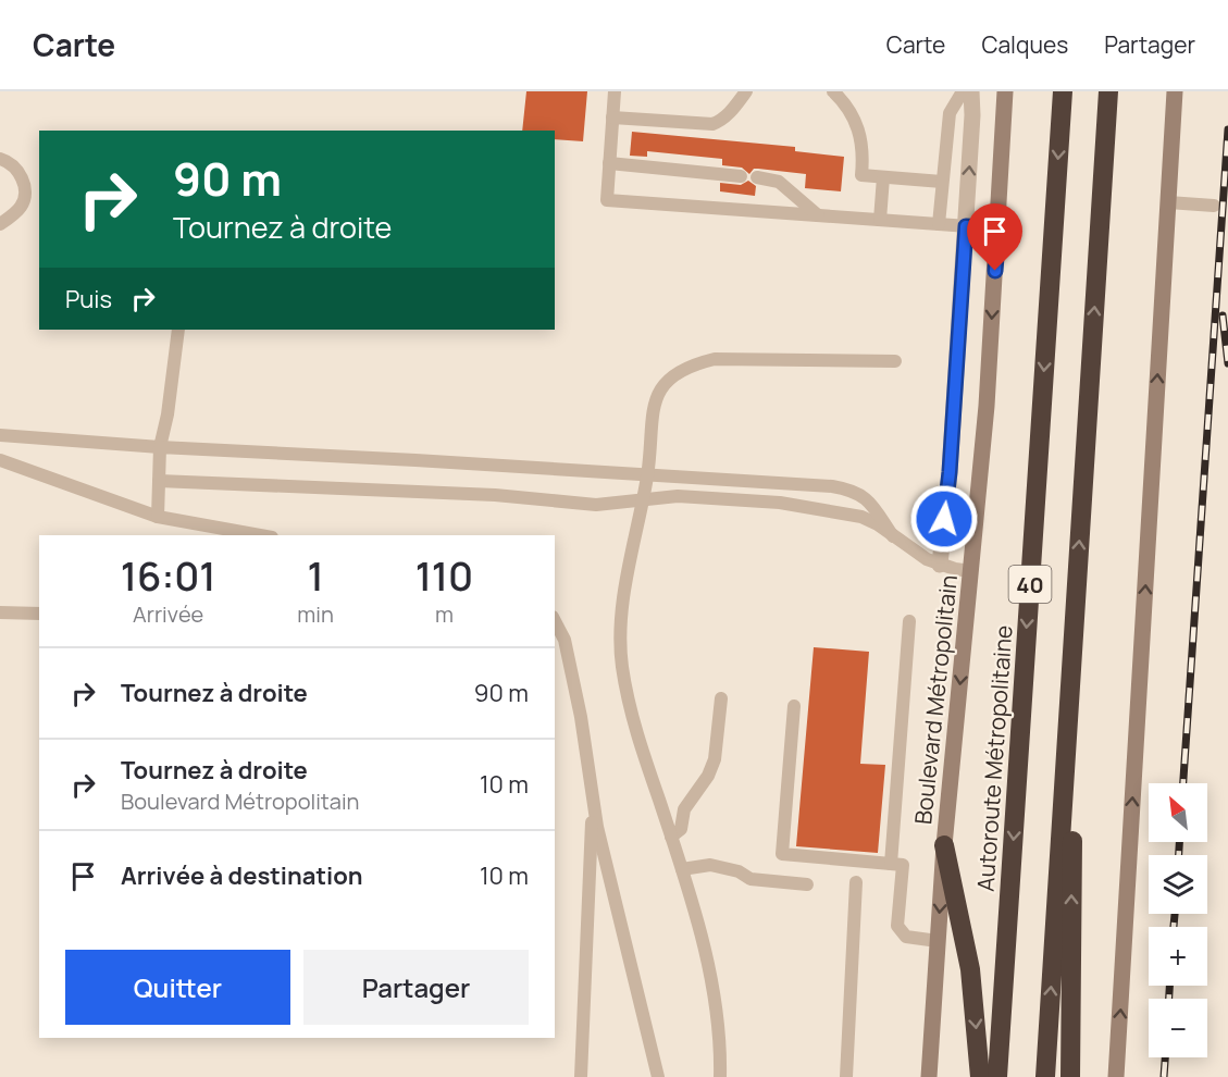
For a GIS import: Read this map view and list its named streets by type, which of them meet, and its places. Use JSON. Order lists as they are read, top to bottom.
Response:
{
  "streets": {
    "highway": ["40", "Autoroute Métropolitaine"],
    "main road": ["Boulevard Métropolitain"]
  },
  "one_way": ["Boulevard Métropolitain"],
  "north": "top left",
  "page": {
    "header": "Carte",
    "nav": ["Carte", "Calques", "Partager"],
    "turn": ["90 m", "Tournez à droite"],
    "then": "Puis",
    "eta": [
      "16:01",
      "Arrivée",
      "1",
      "min",
      "110",
      "m"
    ],
    "list": [
      {
        "name": "Tournez à droite",
        "value": "90 m"
      },
      {
        "name": "Tournez à droite",
        "note": "Boulevard Métropolitain",
        "value": "10 m"
      },
      {
        "name": "Arrivée à destination",
        "value": "10 m"
      }
    ],
    "map_buttons": ["+", "−"],
    "buttons": ["Quitter", "Partager"]
  }
}
